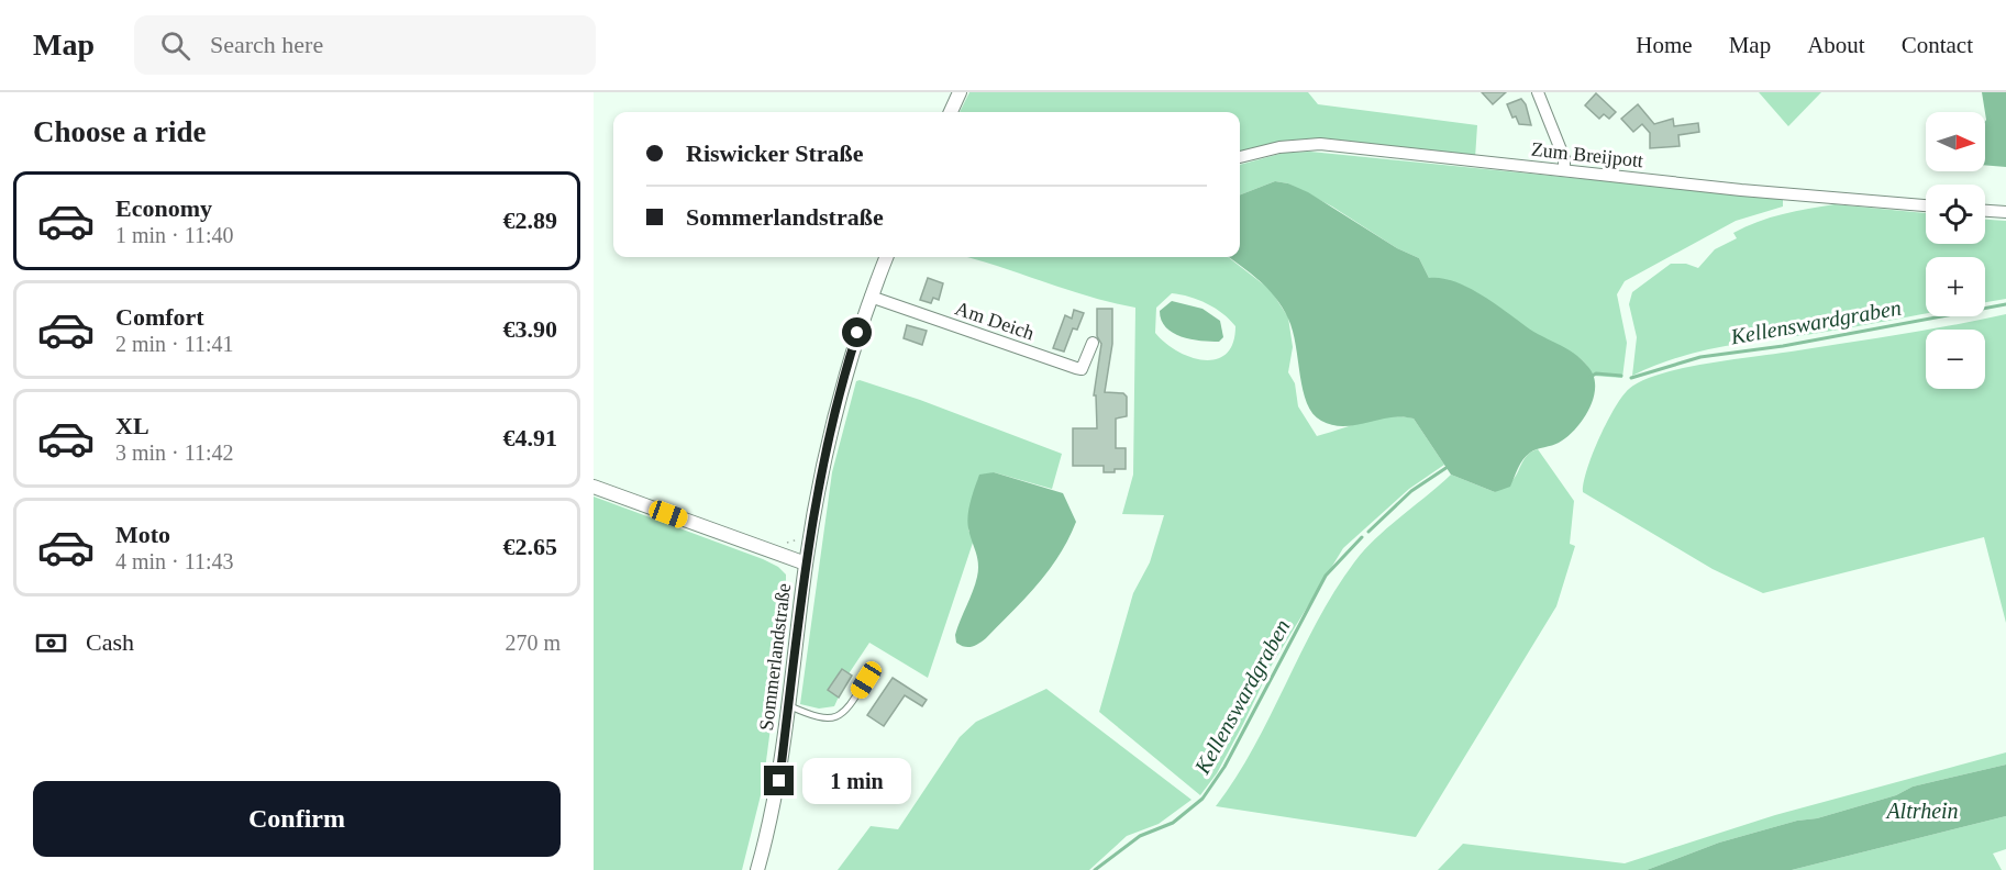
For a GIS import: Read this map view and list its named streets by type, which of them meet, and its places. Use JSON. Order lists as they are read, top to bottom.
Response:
{
  "streets": {
    "street": ["Zum Breijpott", "Am Deich", "Sommerlandstraße"]
  },
  "crossings": [
    ["Am Deich", "Sommerlandstraße"]
  ],
  "water": ["Kellenswardgraben", "Altrhein"],
  "north": "right",
  "page": {
    "header": "Map",
    "search": "Search here",
    "nav": [
      "Home",
      "Map",
      "About",
      "Contact"
    ],
    "heading": "Choose a ride",
    "map_buttons": ["+", "−"],
    "banner": ["Riswicker Straße", "Sommerlandstraße"],
    "list": [
      {
        "name": "Economy",
        "note": "1 min · 11:40",
        "value": "€2.89"
      },
      {
        "name": "Comfort",
        "note": "2 min · 11:41",
        "value": "€3.90"
      },
      {
        "name": "XL",
        "note": "3 min · 11:42",
        "value": "€4.91"
      },
      {
        "name": "Moto",
        "note": "4 min · 11:43",
        "value": "€2.65"
      }
    ],
    "pay": ["Cash", "270 m"],
    "bubble": "1 min",
    "buttons": "Confirm"
  }
}
